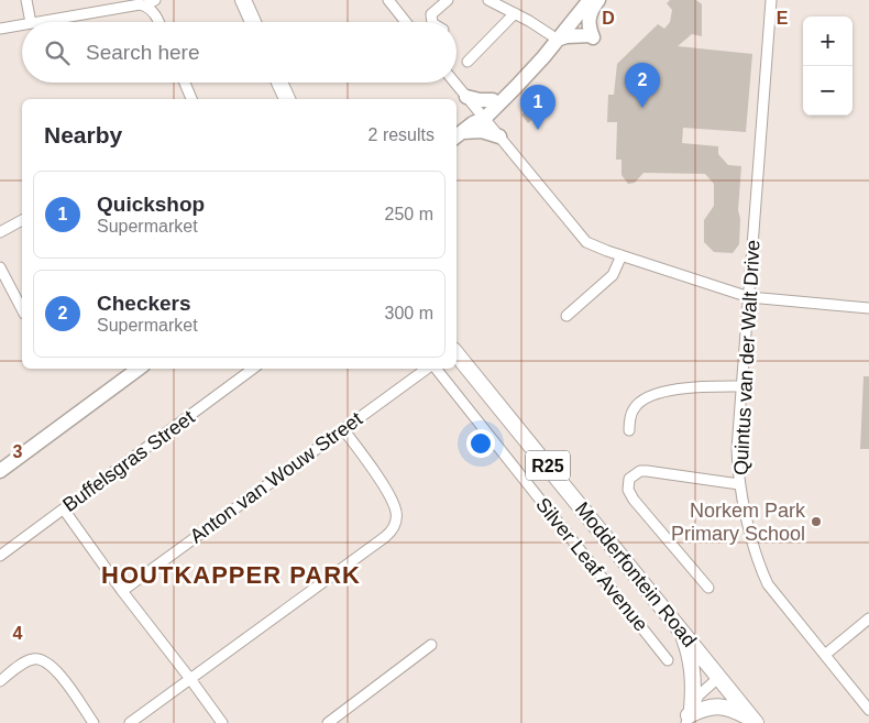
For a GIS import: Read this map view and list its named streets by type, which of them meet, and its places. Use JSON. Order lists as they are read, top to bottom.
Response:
{
  "streets": {
    "main road": ["R25", "Modderfontein Road"],
    "street": [
      "Quintus van der Walt Drive",
      "Buffelsgras Street",
      "Anton van Wouw Street",
      "Silver Leaf Avenue"
    ]
  },
  "districts": ["HOUTKAPPER PARK"],
  "places": ["Norkem Park Primary School"],
  "page": {
    "map_buttons": ["+", "−"],
    "search": "Search here",
    "pins": ["2", "1"],
    "heading": ["Nearby", "2 results"],
    "list": [
      {
        "mark": "1",
        "name": "Quickshop",
        "note": "Supermarket",
        "value": "250 m"
      },
      {
        "mark": "2",
        "name": "Checkers",
        "note": "Supermarket",
        "value": "300 m"
      }
    ]
  },
  "grid": {
    "columns": ["D", "E"],
    "rows": ["3", "4"]
  }
}
